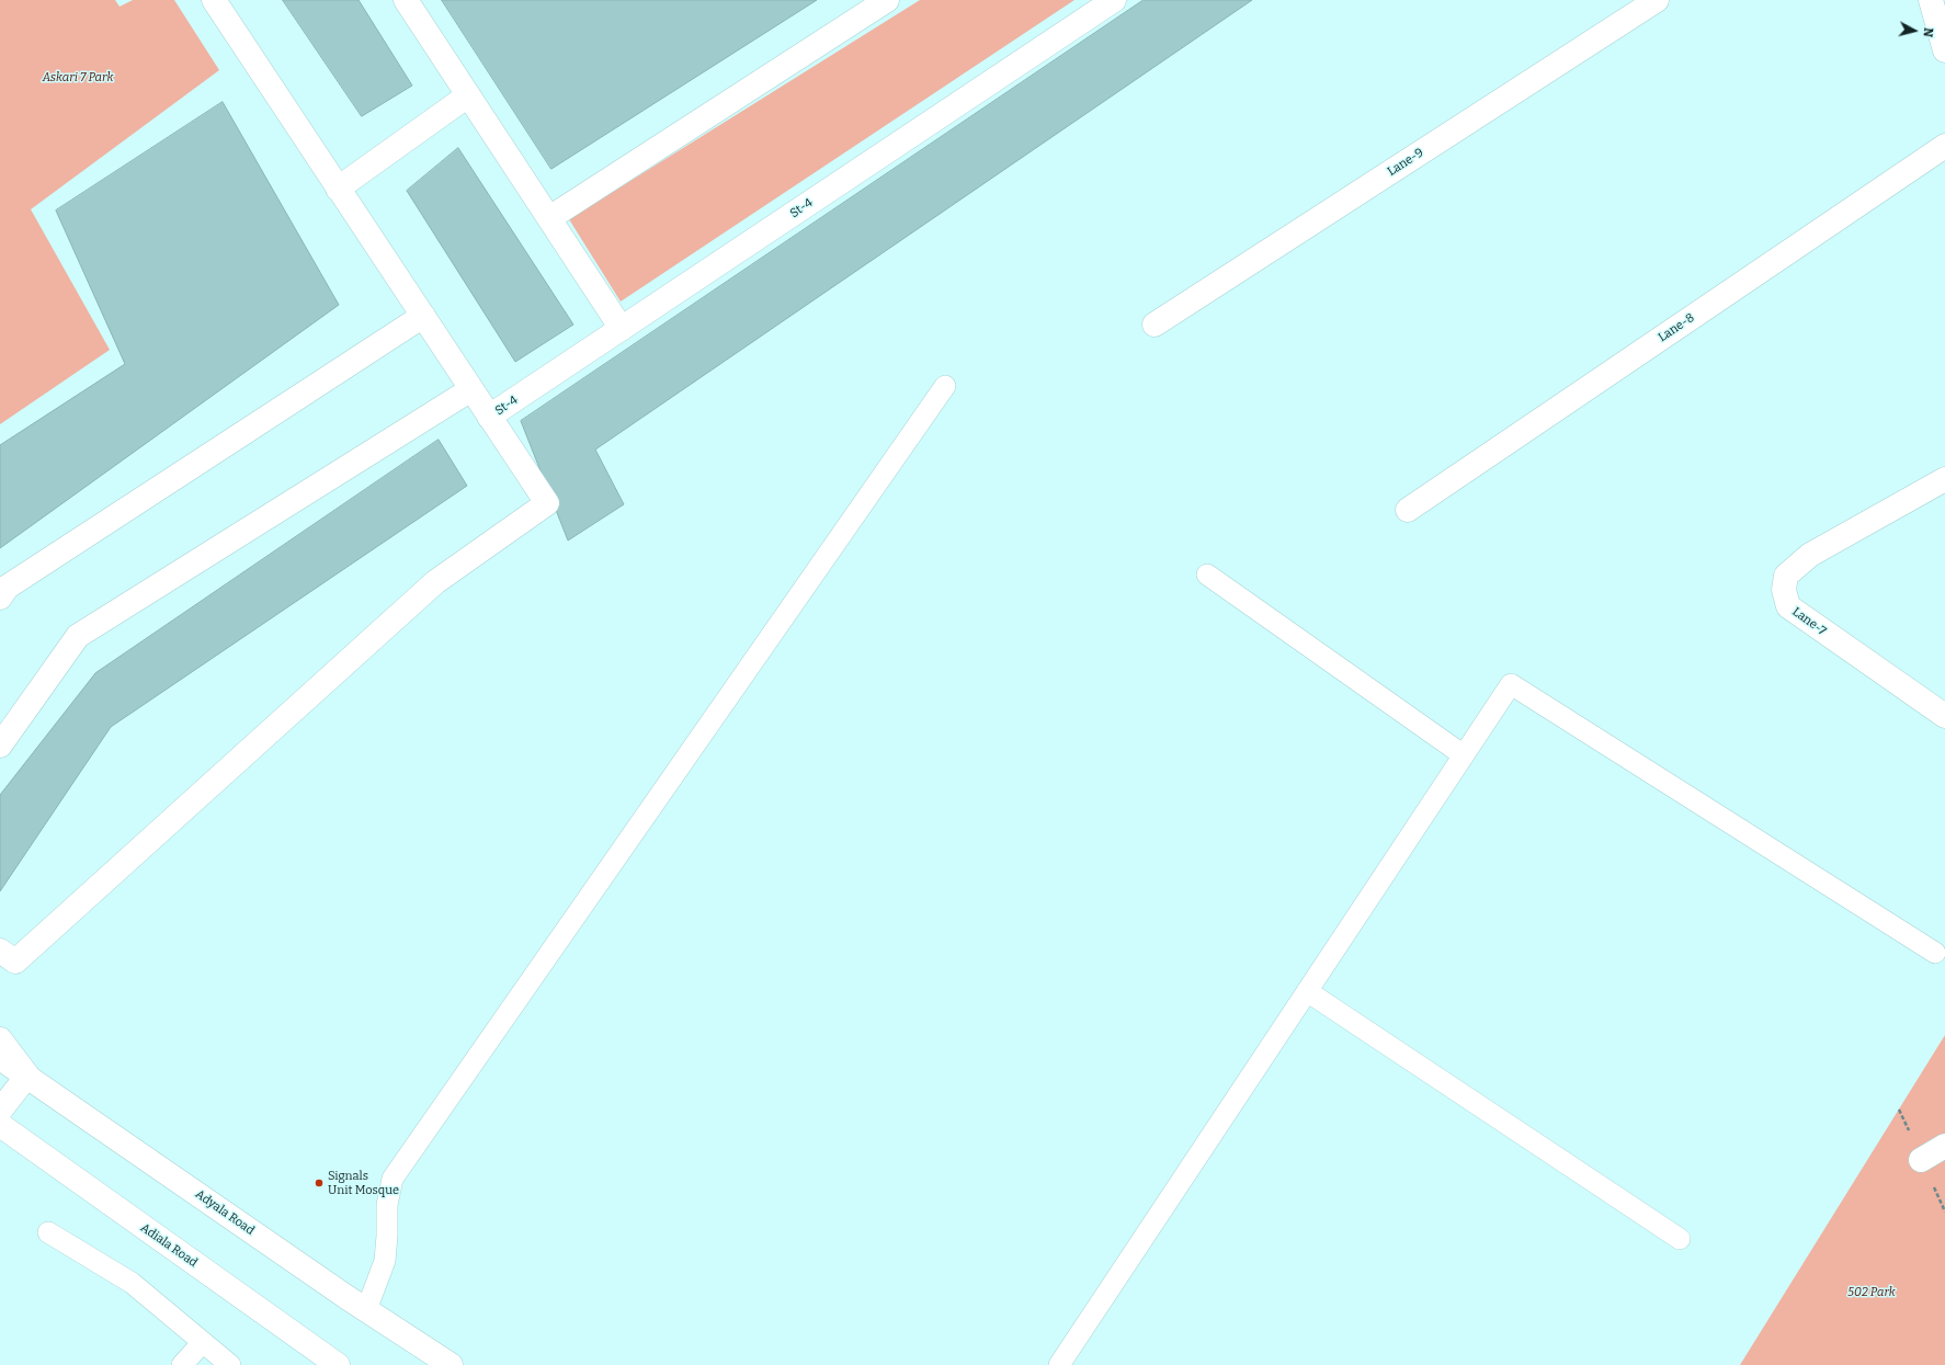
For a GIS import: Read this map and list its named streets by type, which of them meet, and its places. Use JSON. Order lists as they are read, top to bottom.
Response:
{
  "streets": {
    "street": [
      "Lane-9",
      "St-4",
      "Lane-8",
      "Lane-7",
      "Adyala Road",
      "Adiala Road"
    ]
  },
  "parks": ["Askari 7 Park", "502 Park"],
  "places": ["Signals Unit Mosque"],
  "north": "right"
}
